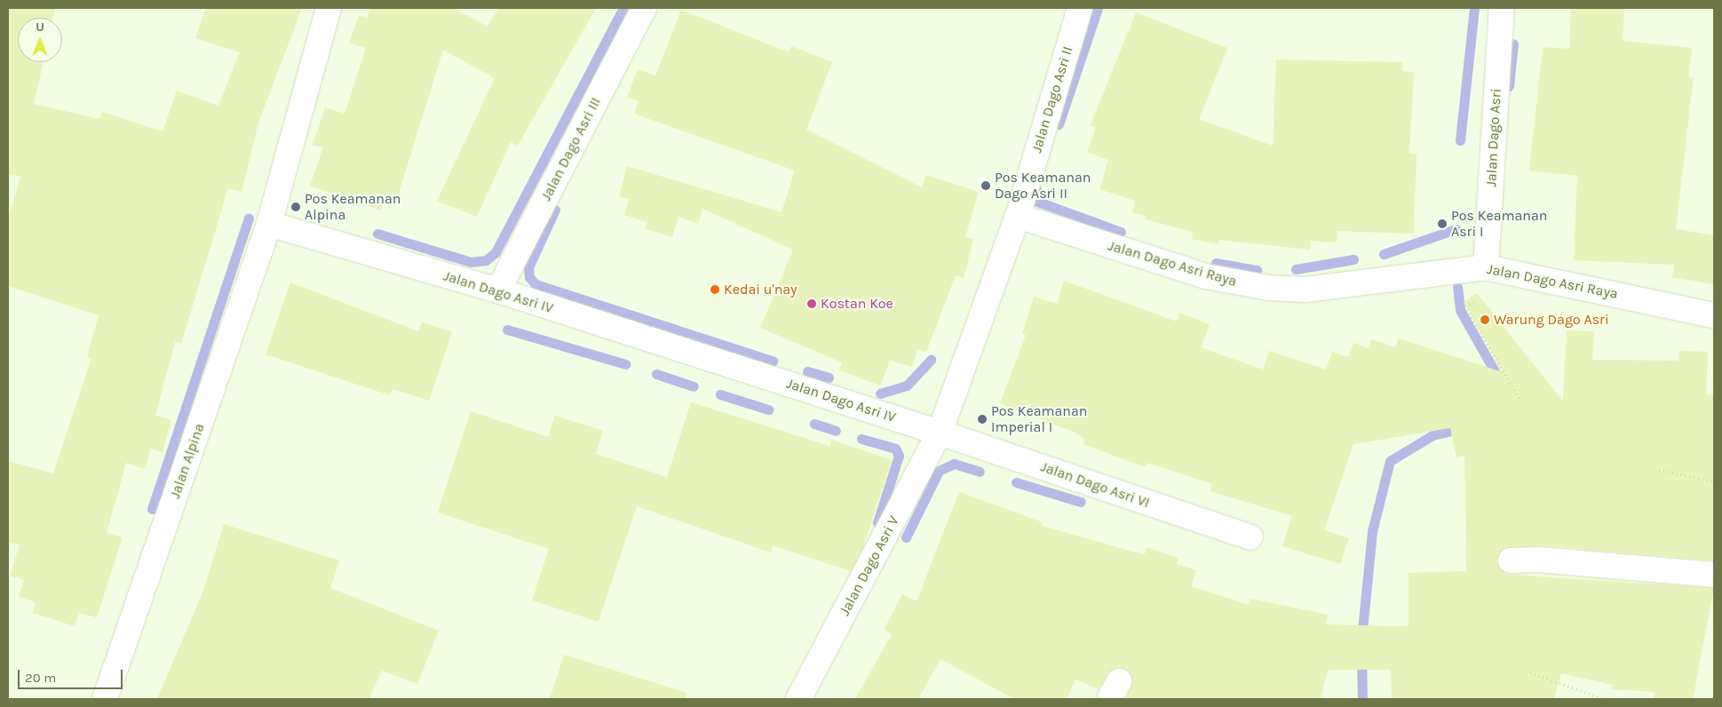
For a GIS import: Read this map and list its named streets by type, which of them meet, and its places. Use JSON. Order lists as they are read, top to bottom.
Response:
{
  "streets": {
    "street": [
      "Jalan Dago Asri II",
      "Jalan Dago Asri",
      "Jalan Dago Asri III",
      "Jalan Dago Asri Raya",
      "Jalan Dago Asri IV",
      "Jalan Alpina",
      "Jalan Dago Asri VI",
      "Jalan Dago Asri V"
    ]
  },
  "crossings": [
    ["Jalan Dago Asri II", "Jalan Dago Asri Raya"],
    ["Jalan Dago Asri", "Jalan Dago Asri Raya"],
    ["Jalan Dago Asri III", "Jalan Dago Asri IV"],
    ["Jalan Dago Asri IV", "Jalan Alpina"],
    ["Jalan Dago Asri IV", "Jalan Dago Asri VI"],
    ["Jalan Dago Asri IV", "Jalan Dago Asri V"],
    ["Jalan Dago Asri VI", "Jalan Dago Asri V"]
  ],
  "places": [
    "Pos Keamanan Dago Asri II",
    "Pos Keamanan Alpina",
    "Pos Keamanan Asri I",
    "Kedai u'nay",
    "Kostan Koe",
    "Warung Dago Asri",
    "Pos Keamanan Imperial I"
  ],
  "scale_bar": "20 m",
  "north": "top"
}
